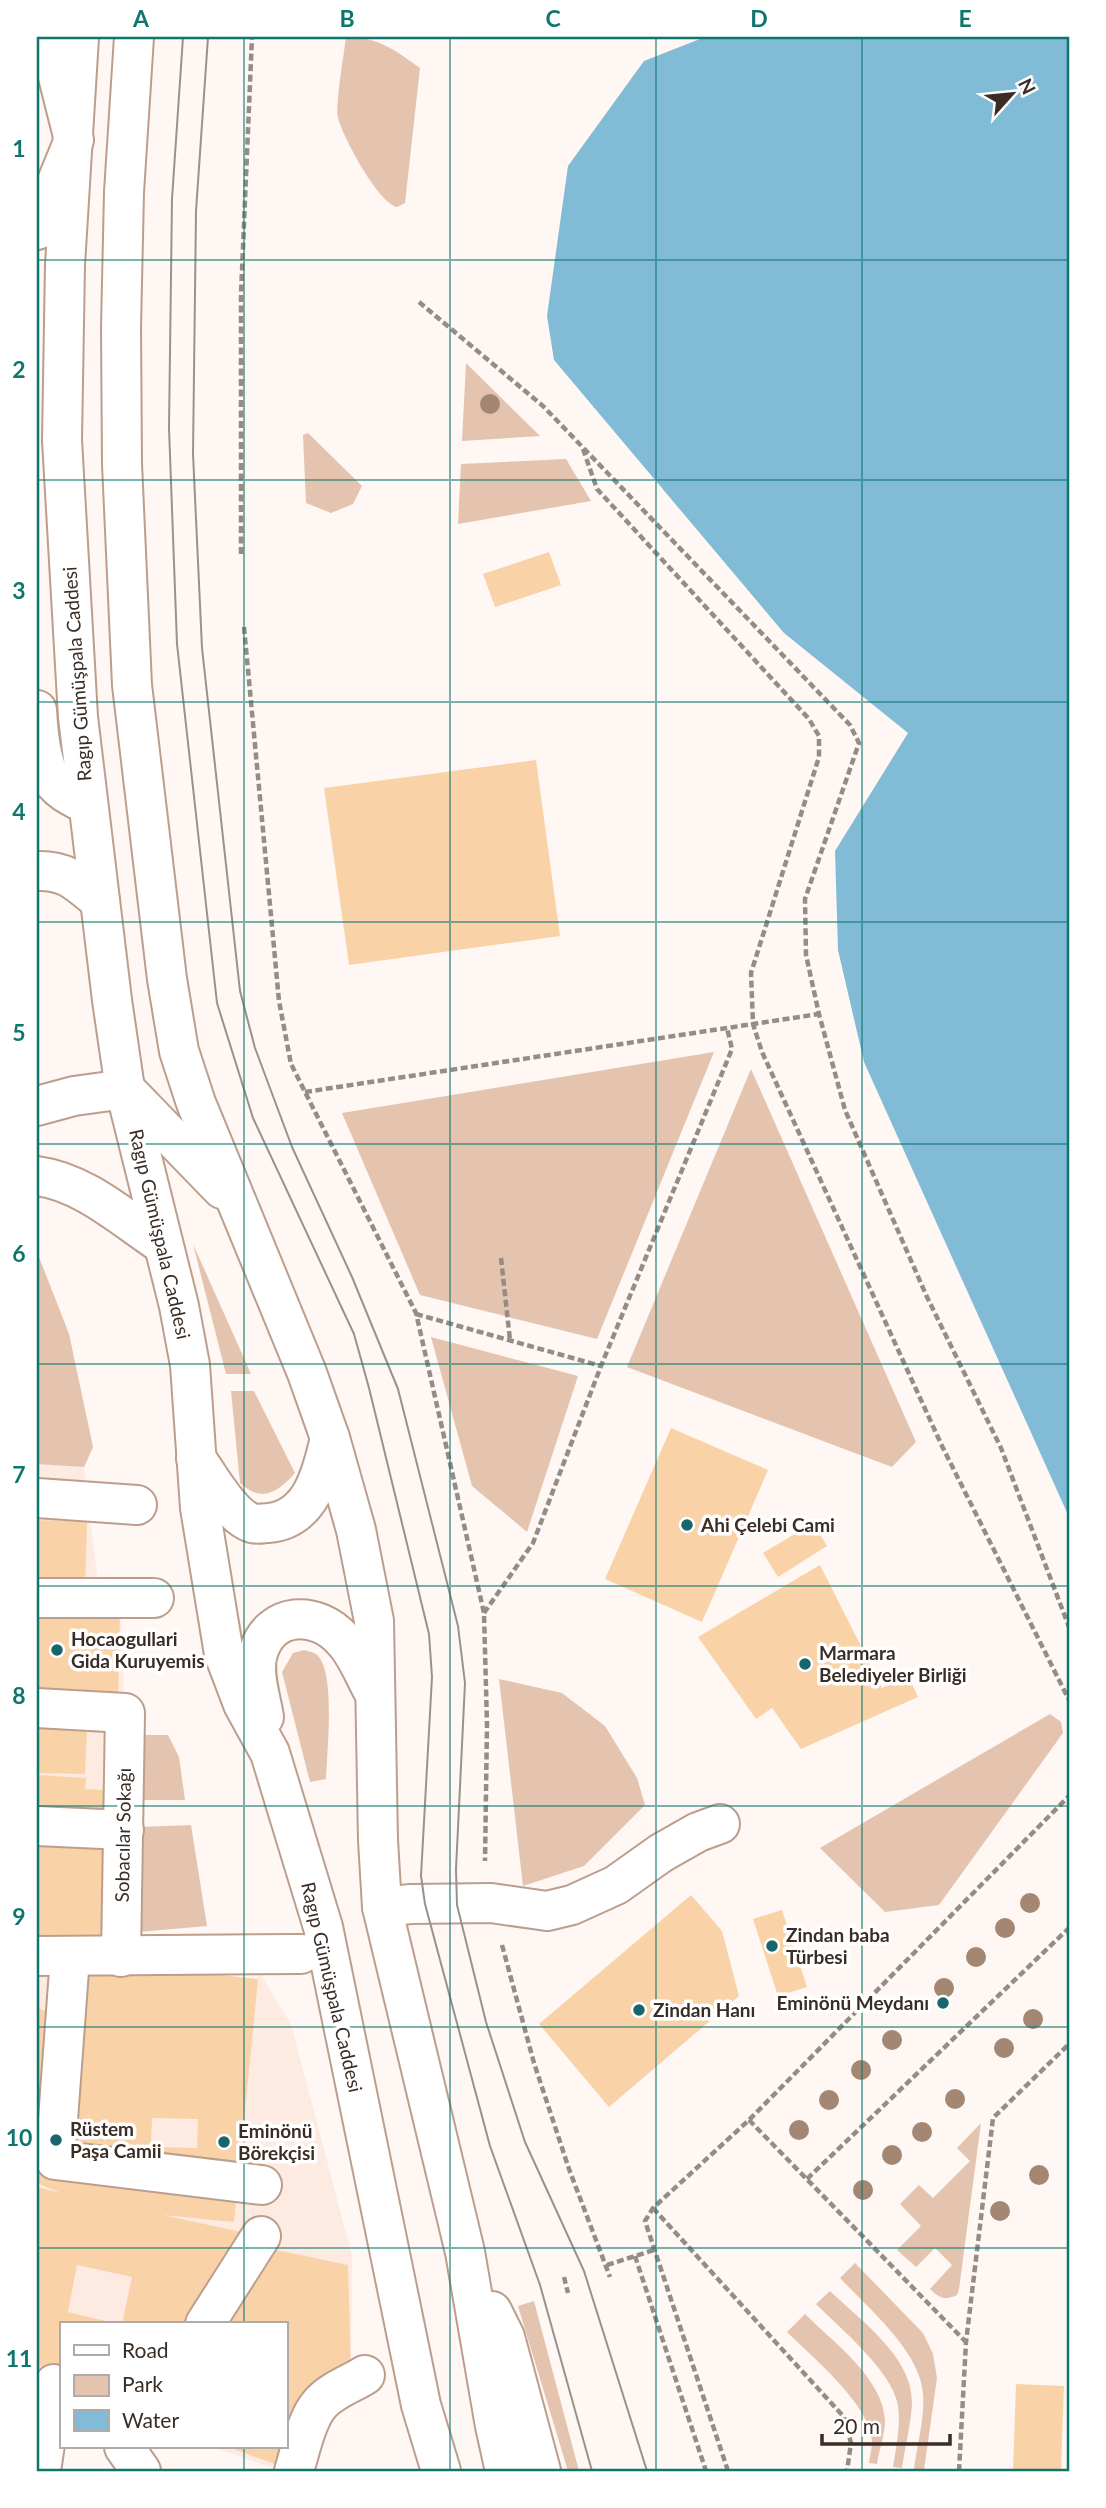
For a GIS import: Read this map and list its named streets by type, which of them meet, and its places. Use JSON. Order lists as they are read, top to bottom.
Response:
{
  "streets": {
    "main road": ["Ragıp Gümüşpala Caddesi", "Sobacılar Sokağı"]
  },
  "places": [
    "Ahi Çelebi Cami",
    "Hocaogullari Gida Kuruyemis",
    "Marmara Belediyeler Birliği",
    "Zindan baba Türbesi",
    "Eminönü Meydanı",
    "Zindan Hanı",
    "Rüstem Paşa Camii",
    "Eminönü Börekçisi"
  ],
  "legend": ["Road", "Park", "Water"],
  "scale_bar": "20 m",
  "north": "top right",
  "grid": {
    "columns": [
      "A",
      "B",
      "C",
      "D",
      "E"
    ],
    "rows": [
      "1",
      "2",
      "3",
      "4",
      "5",
      "6",
      "7",
      "8",
      "9",
      "10",
      "11"
    ]
  }
}
